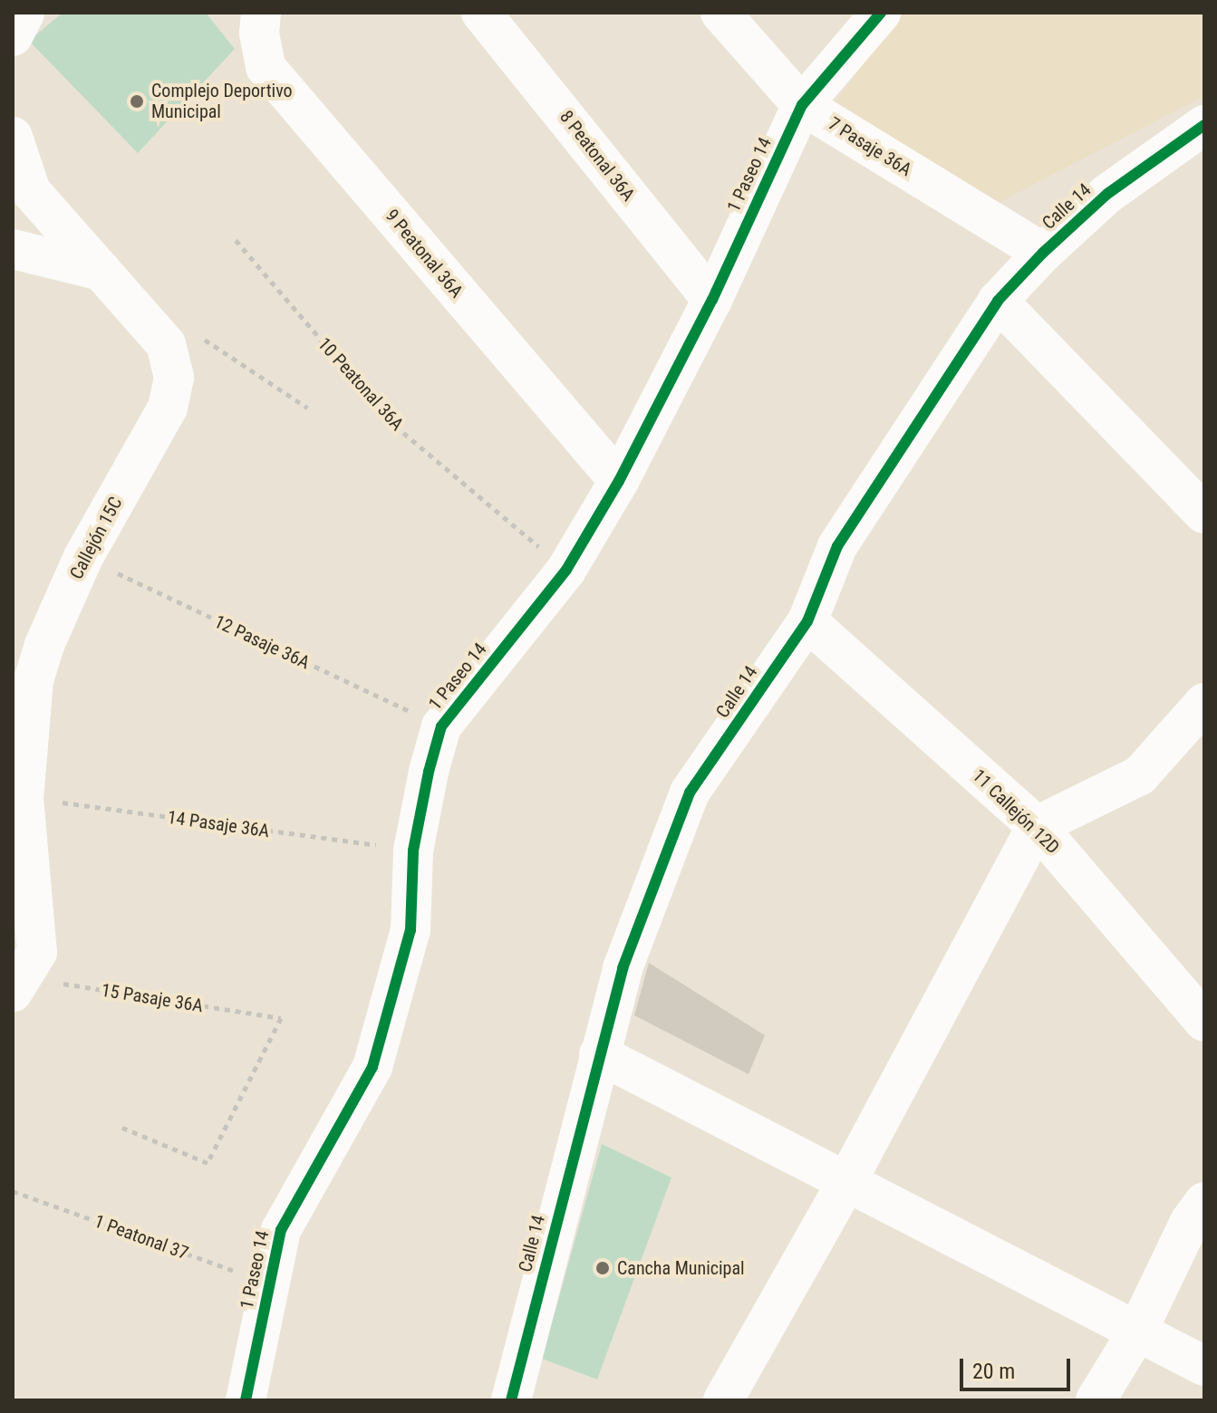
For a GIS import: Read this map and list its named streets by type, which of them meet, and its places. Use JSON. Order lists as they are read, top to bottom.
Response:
{
  "streets": {
    "street": [
      "7 Pasaje 36A",
      "8 Peatonal 36A",
      "1 Paseo 14",
      "Calle 14",
      "9 Peatonal 36A",
      "Callejón 15C",
      "11 Callejón 12D"
    ],
    "path": [
      "10 Peatonal 36A",
      "12 Pasaje 36A",
      "14 Pasaje 36A",
      "15 Pasaje 36A",
      "1 Peatonal 37"
    ]
  },
  "crossings": [
    ["7 Pasaje 36A", "1 Paseo 14"],
    ["7 Pasaje 36A", "Calle 14"],
    ["8 Peatonal 36A", "1 Paseo 14"],
    ["1 Paseo 14", "9 Peatonal 36A"],
    ["1 Paseo 14", "10 Peatonal 36A"],
    ["1 Paseo 14", "12 Pasaje 36A"],
    ["1 Paseo 14", "14 Pasaje 36A"],
    ["1 Paseo 14", "1 Peatonal 37"],
    ["Calle 14", "11 Callejón 12D"],
    ["Callejón 15C", "12 Pasaje 36A"],
    ["Callejón 15C", "14 Pasaje 36A"],
    ["Callejón 15C", "15 Pasaje 36A"]
  ],
  "places": ["Complejo Deportivo Municipal", "Cancha Municipal"],
  "scale_bar": "20 m"
}
